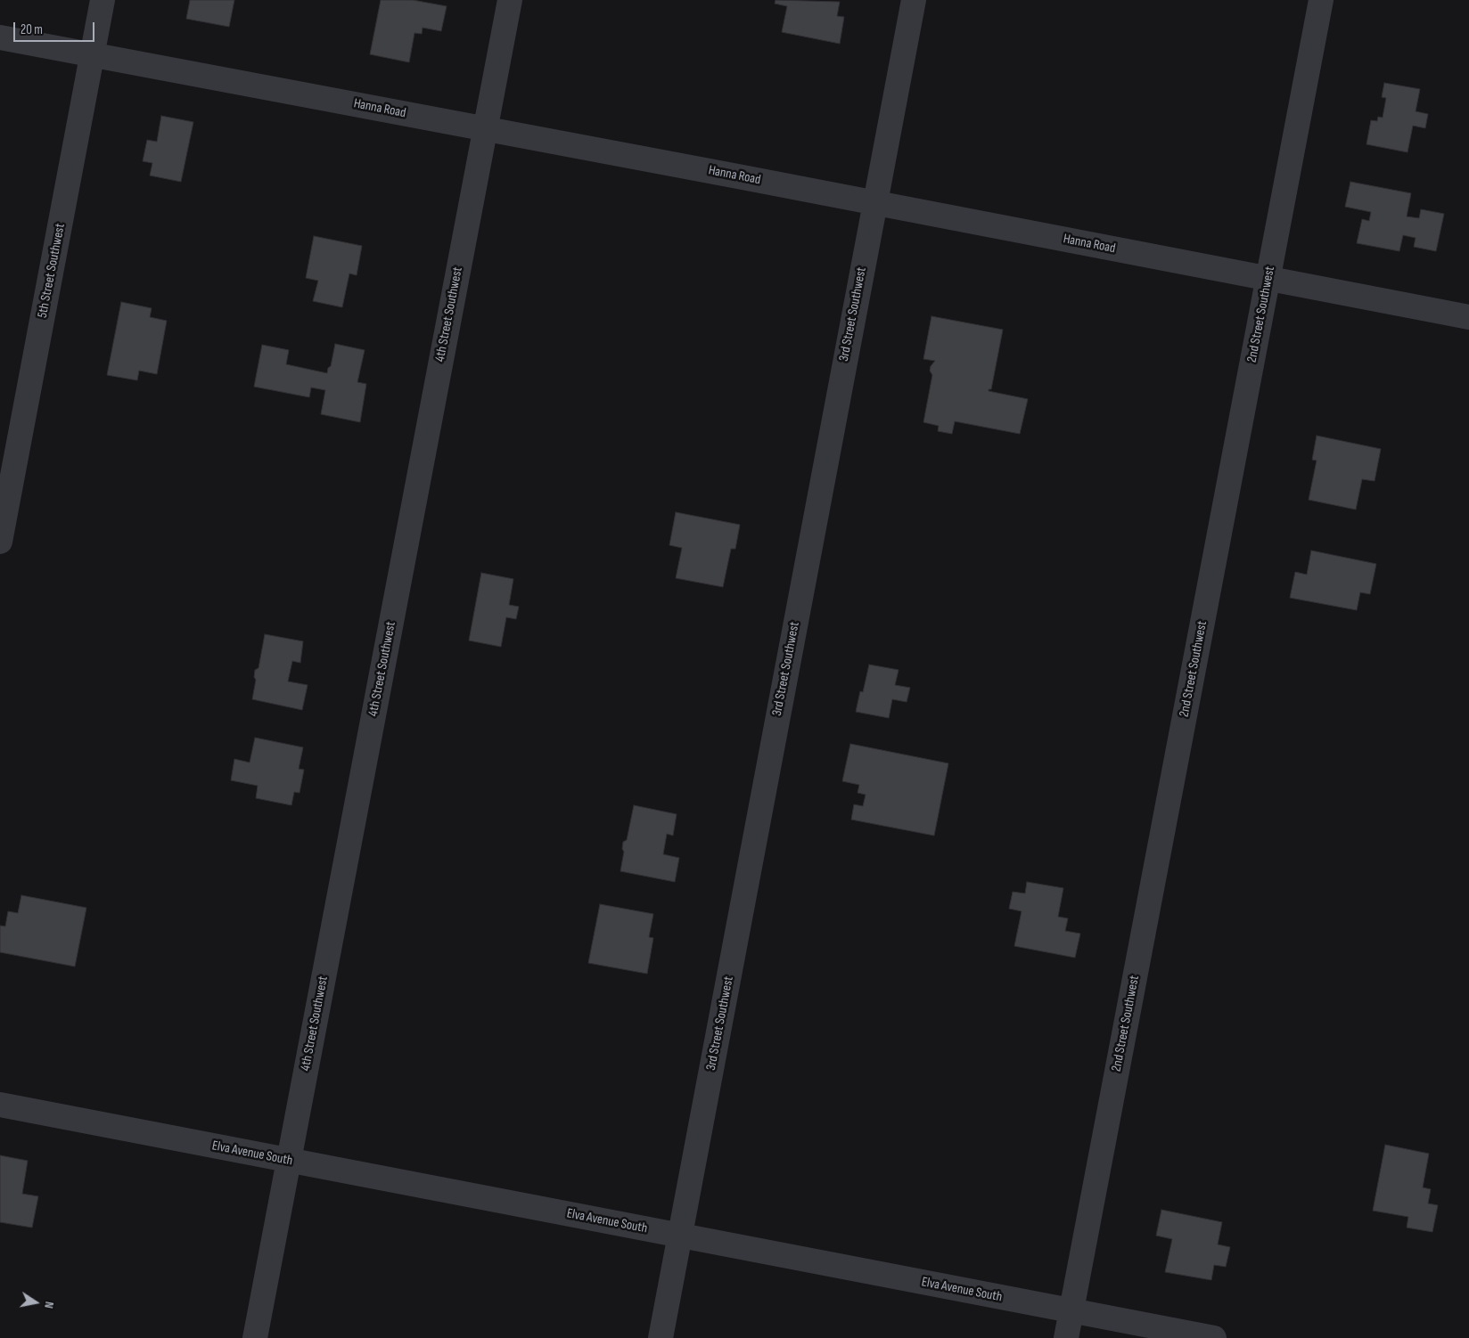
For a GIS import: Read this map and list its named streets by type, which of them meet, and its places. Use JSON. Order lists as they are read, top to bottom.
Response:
{
  "streets": {
    "street": [
      "Hanna Road",
      "5th Street Southwest",
      "4th Street Southwest",
      "3rd Street Southwest",
      "2nd Street Southwest",
      "Elva Avenue South"
    ]
  },
  "crossings": [
    ["Hanna Road", "5th Street Southwest"],
    ["Hanna Road", "4th Street Southwest"],
    ["Hanna Road", "3rd Street Southwest"],
    ["Hanna Road", "2nd Street Southwest"],
    ["4th Street Southwest", "Elva Avenue South"],
    ["3rd Street Southwest", "Elva Avenue South"],
    ["2nd Street Southwest", "Elva Avenue South"]
  ],
  "scale_bar": "20 m",
  "north": "right"
}
